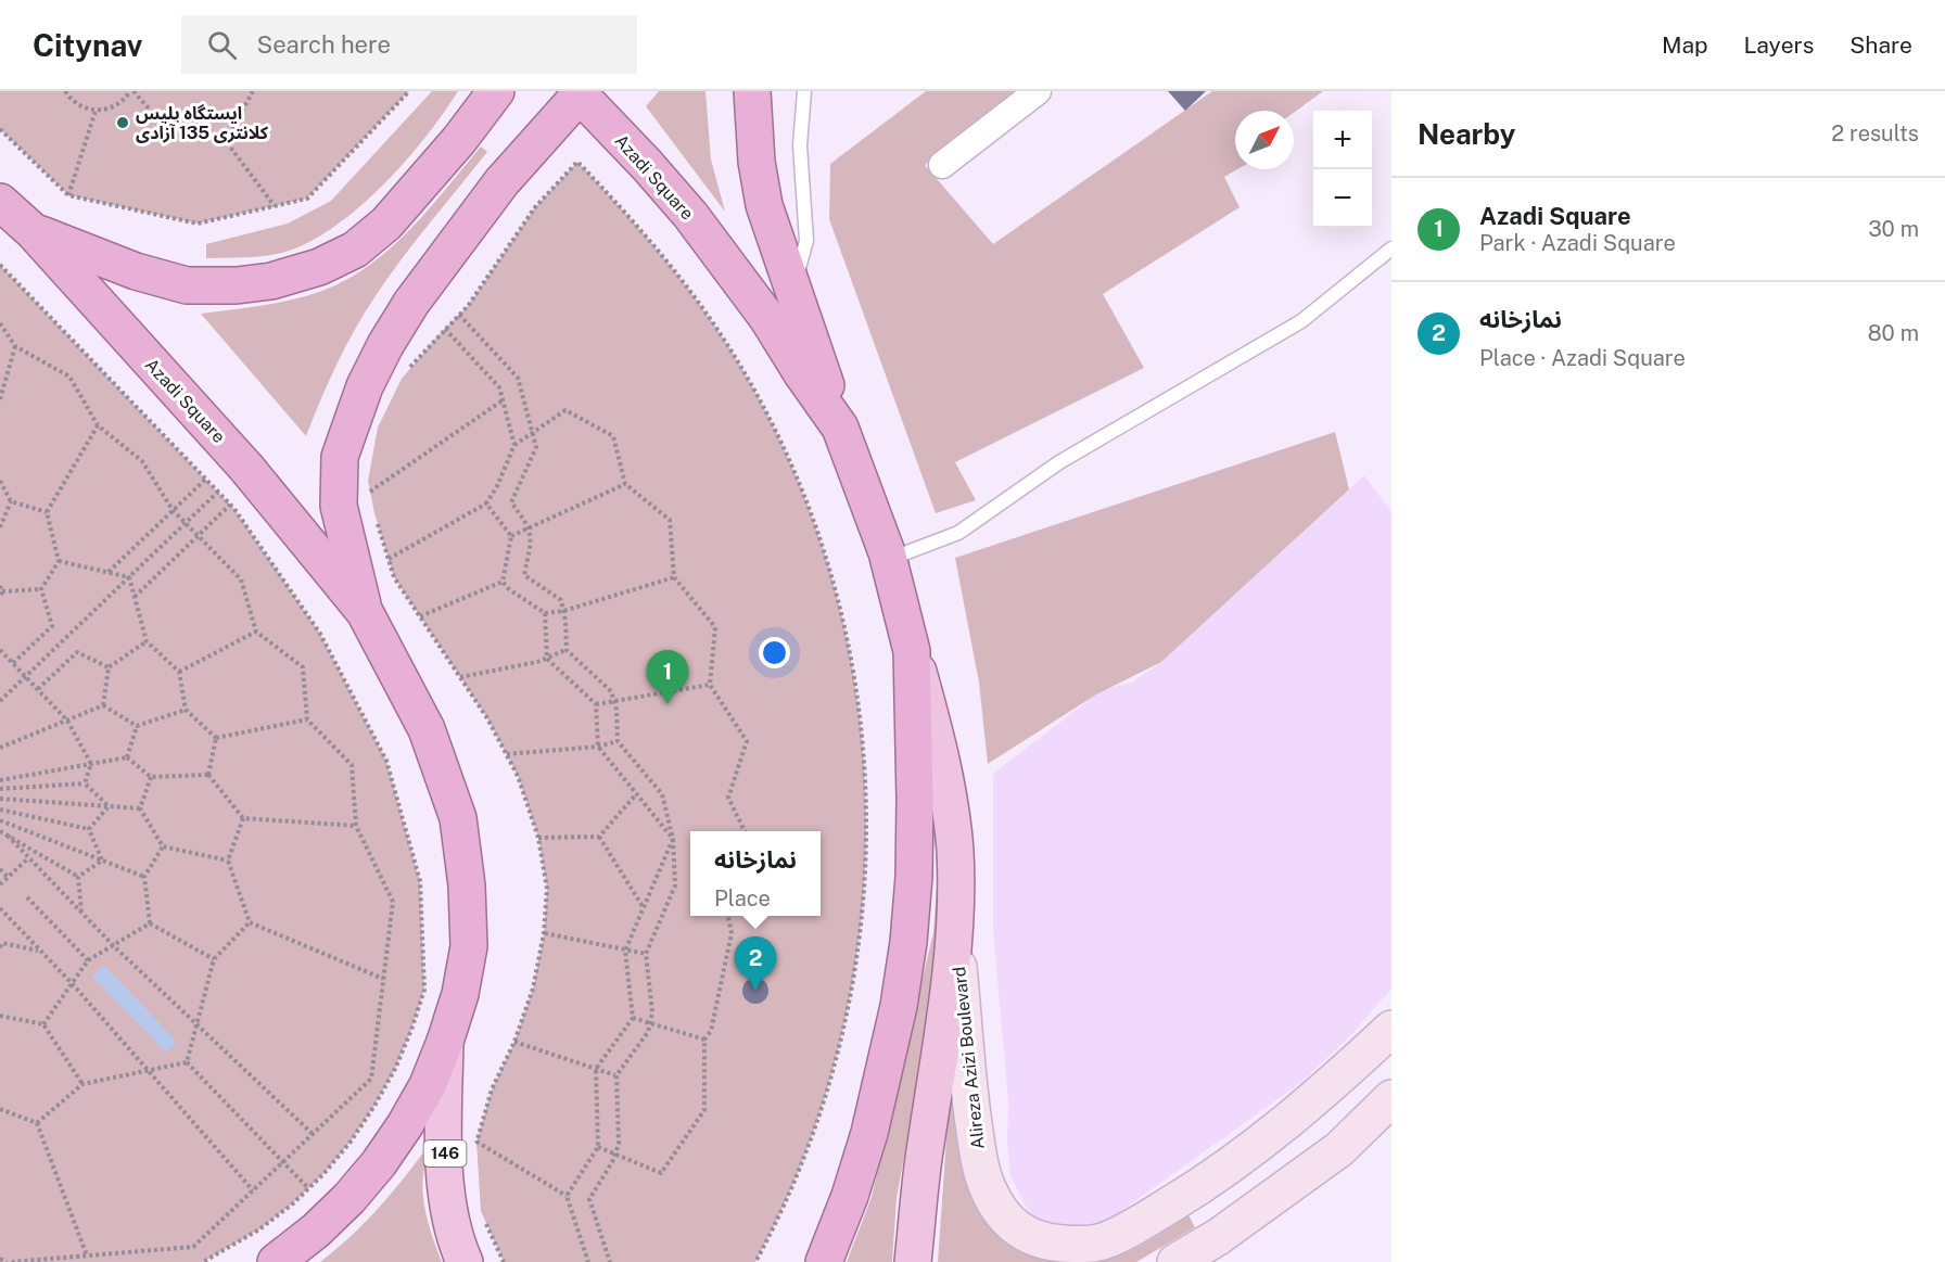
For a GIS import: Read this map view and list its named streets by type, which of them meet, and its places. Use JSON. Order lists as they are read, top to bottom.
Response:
{
  "streets": {
    "highway": ["Azadi Square"],
    "main road": ["Alireza Azizi Boulevard", "146"]
  },
  "crossings": [
    ["Azadi Square", "146"]
  ],
  "places": ["ایستگاه پلیس کلانتری 135 آزادی"],
  "north": "top right",
  "page": {
    "header": "Citynav",
    "search": "Search here",
    "nav": ["Map", "Layers", "Share"],
    "heading": ["Nearby", "2 results"],
    "map_buttons": ["+", "−"],
    "list": [
      {
        "mark": "1",
        "name": "Azadi Square",
        "note": "Park · Azadi Square",
        "value": "30 m"
      },
      {
        "mark": "2",
        "name": "نمازخانه",
        "note": "Place · Azadi Square",
        "value": "80 m"
      }
    ],
    "pins": ["1", "2"],
    "popup": ["نمازخانه", "Place"]
  }
}
